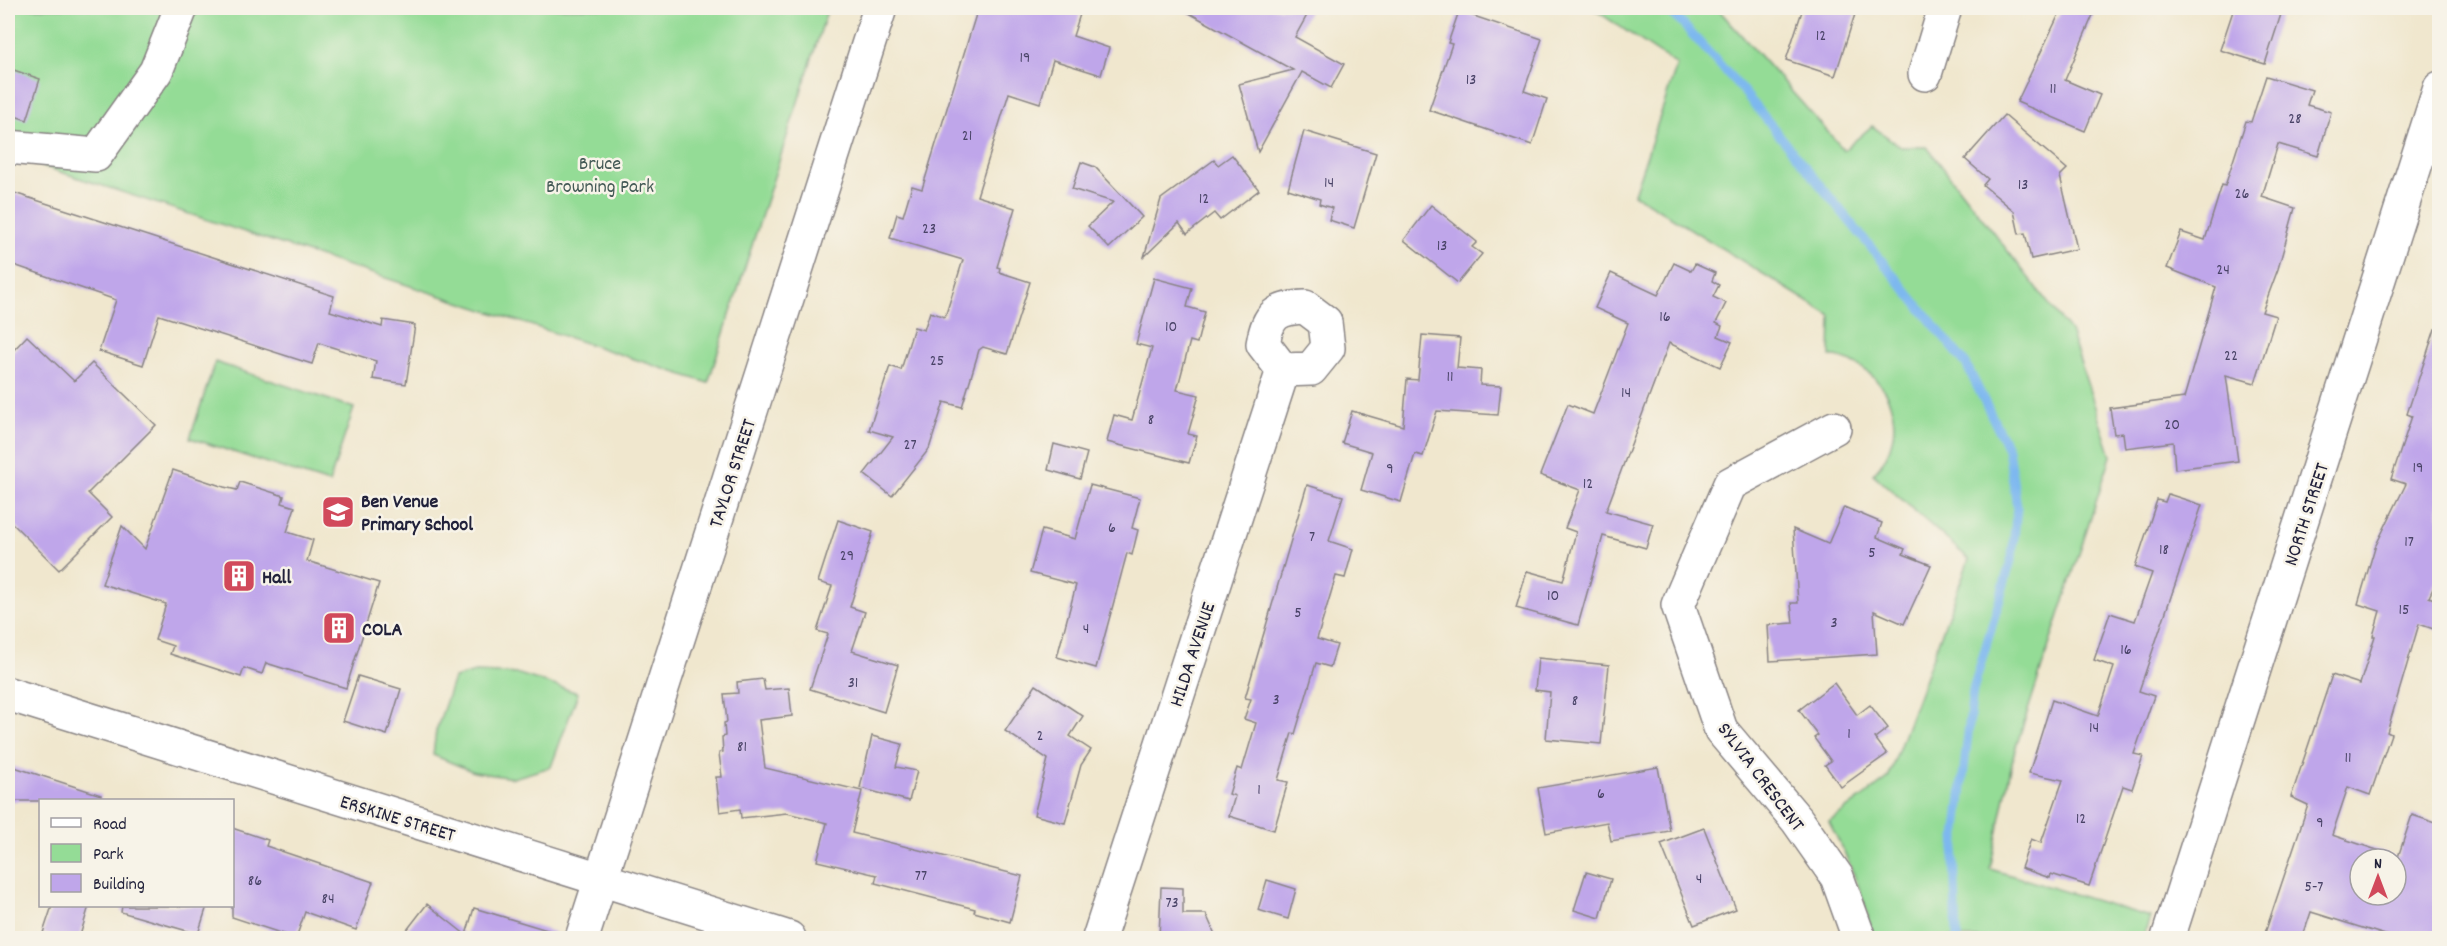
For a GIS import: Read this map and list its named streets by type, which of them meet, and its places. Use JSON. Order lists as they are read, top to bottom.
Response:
{
  "streets": {
    "street": [
      "TAYLOR STREET",
      "NORTH STREET",
      "HILDA AVENUE",
      "SYLVIA CRESCENT",
      "ERSKINE STREET"
    ]
  },
  "crossings": [
    ["TAYLOR STREET", "ERSKINE STREET"]
  ],
  "parks": ["Bruce Browning Park"],
  "places": {
    "school or university": ["Ben Venue Primary School"],
    "building": ["Hall", "COLA"]
  },
  "house_numbers": [
    "12",
    "19",
    "13",
    "11",
    "28",
    "21",
    "14",
    "13",
    "26",
    "12",
    "23",
    "13",
    "24",
    "16",
    "10",
    "22",
    "25",
    "11",
    "14",
    "8",
    "20",
    "27",
    "19",
    "9",
    "12",
    "6",
    "7",
    "17",
    "18",
    "5",
    "29",
    "10",
    "15",
    "5",
    "3",
    "4",
    "16",
    "31",
    "3",
    "8",
    "14",
    "1",
    "2",
    "81",
    "11",
    "1",
    "6",
    "12",
    "9",
    "77",
    "4",
    "86",
    "5-7",
    "84",
    "73"
  ],
  "legend": ["Road", "Park", "Building"],
  "north": "top"
}
